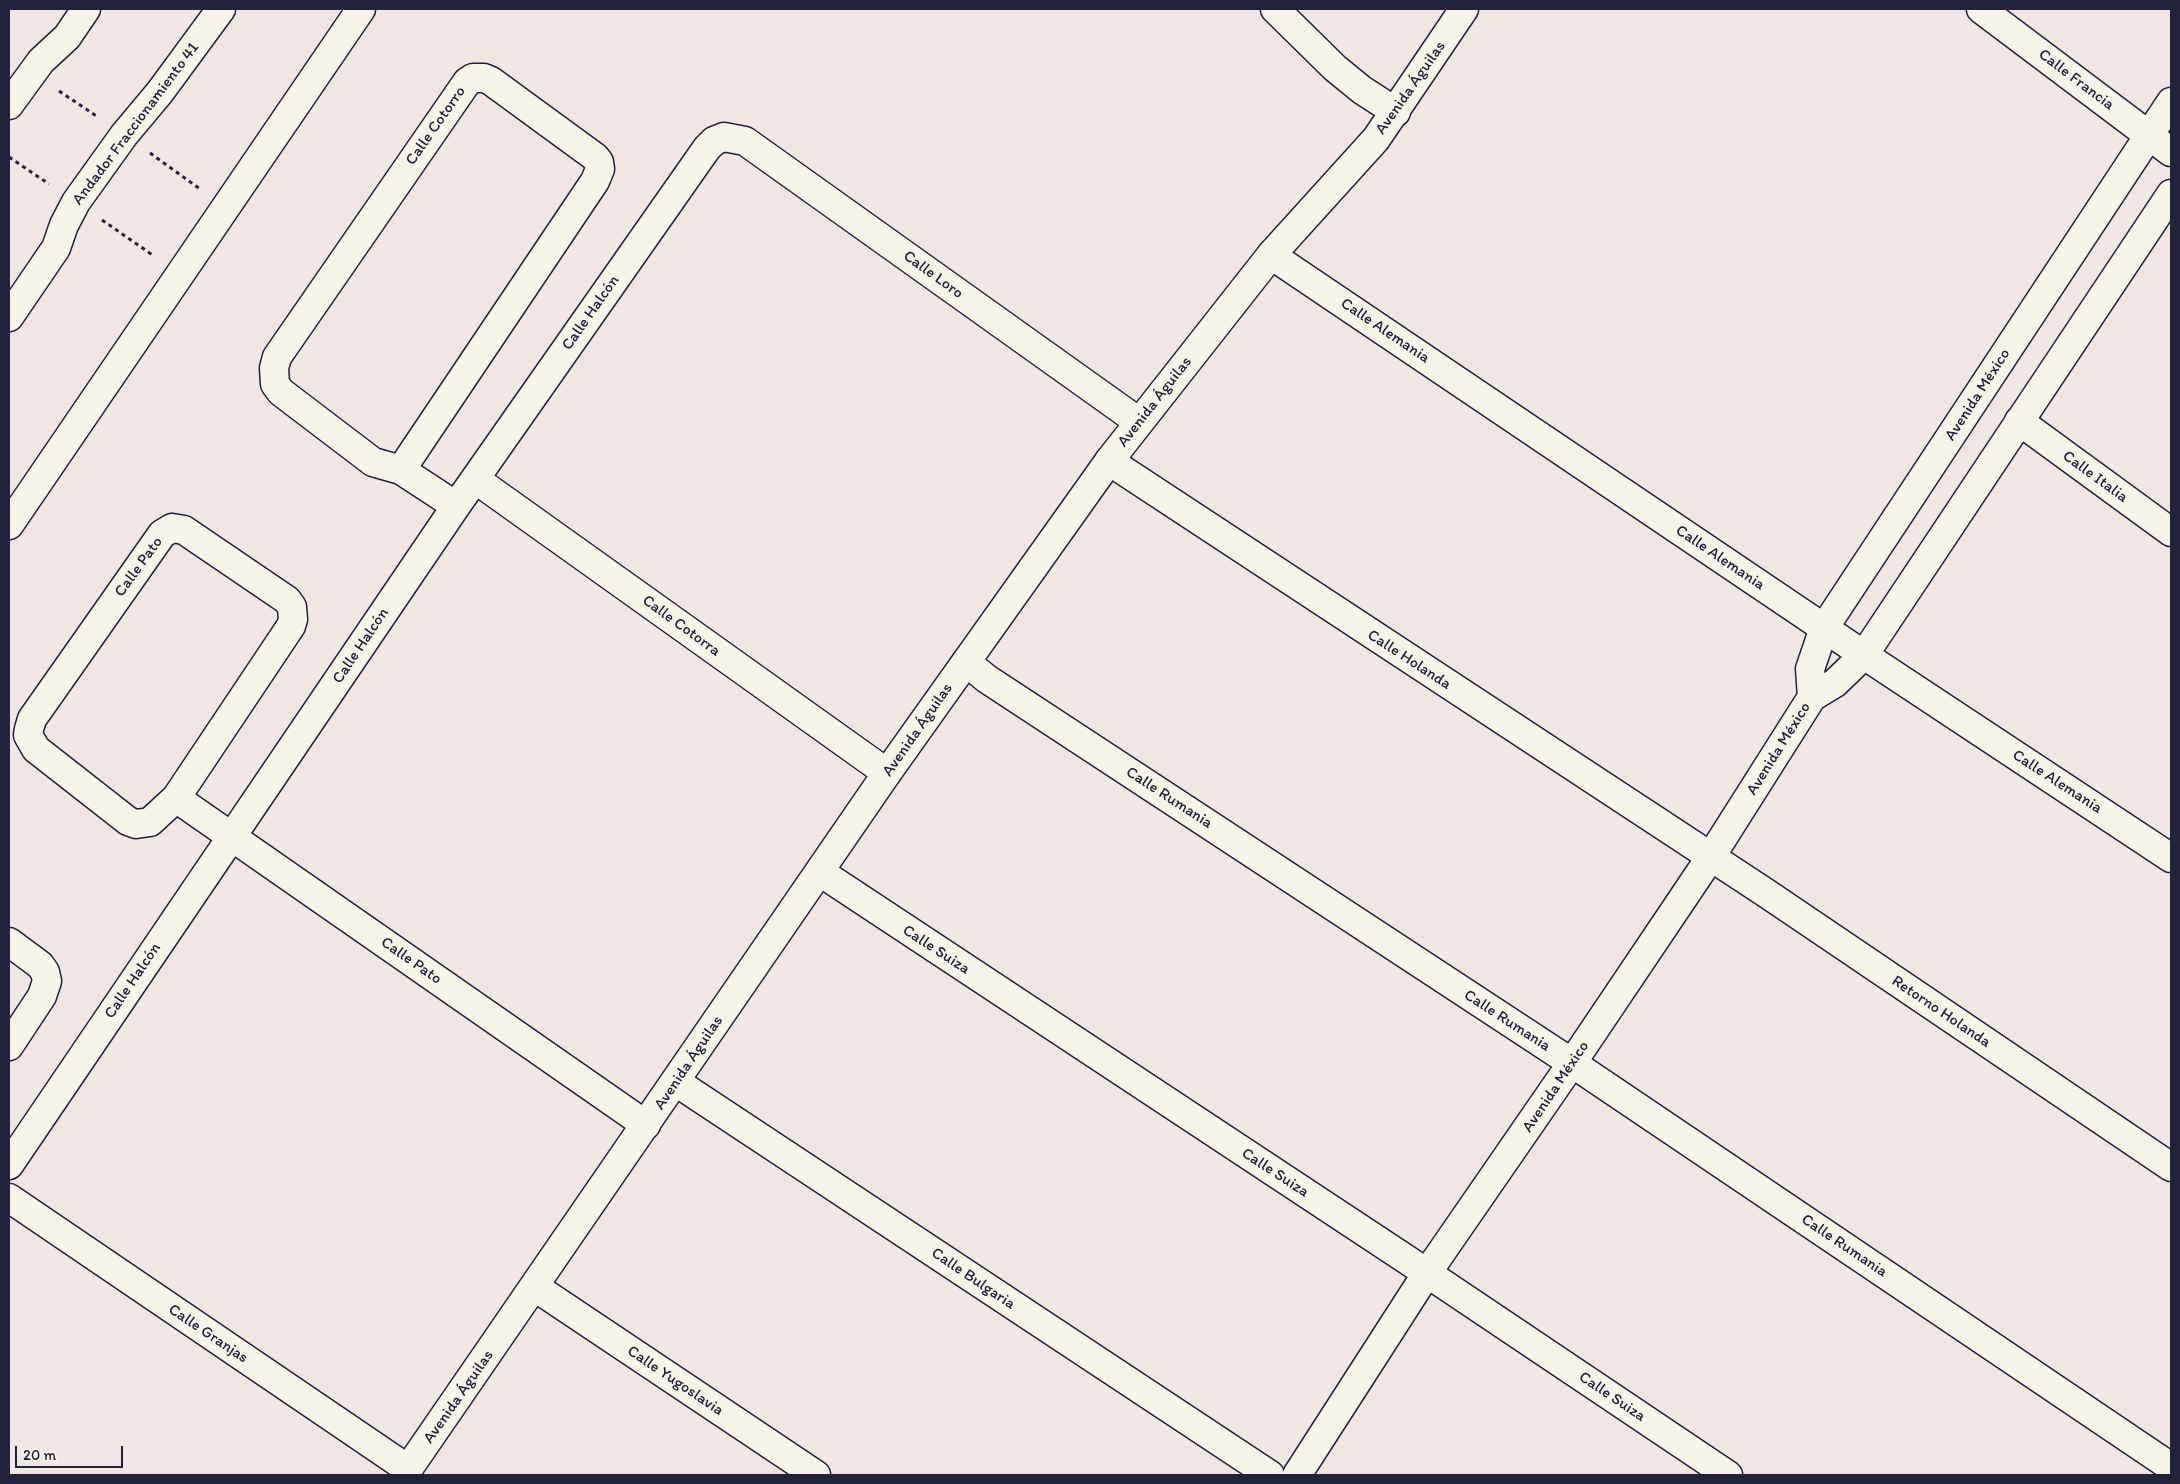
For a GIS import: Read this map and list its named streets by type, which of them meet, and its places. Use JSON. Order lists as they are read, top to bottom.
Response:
{
  "streets": {
    "street": [
      "Calle Francia",
      "Avenida Águilas",
      "Andador Fraccionamiento 41",
      "Calle Cotorro",
      "Calle Loro",
      "Calle Halcón",
      "Calle Alemania",
      "Avenida México",
      "Calle Italia",
      "Calle Pato",
      "Calle Cotorra",
      "Calle Holanda",
      "Calle Rumania",
      "Calle Suiza",
      "Retorno Holanda",
      "Calle Bulgaria",
      "Calle Granjas",
      "Calle Yugoslavia"
    ]
  },
  "crossings": [
    ["Calle Francia", "Avenida México"],
    ["Avenida Águilas", "Calle Loro"],
    ["Avenida Águilas", "Calle Alemania"],
    ["Avenida Águilas", "Calle Pato"],
    ["Avenida Águilas", "Calle Cotorra"],
    ["Avenida Águilas", "Calle Holanda"],
    ["Avenida Águilas", "Calle Rumania"],
    ["Avenida Águilas", "Calle Suiza"],
    ["Avenida Águilas", "Calle Bulgaria"],
    ["Avenida Águilas", "Calle Granjas"],
    ["Avenida Águilas", "Calle Yugoslavia"],
    ["Calle Cotorro", "Calle Halcón"],
    ["Calle Loro", "Calle Halcón"],
    ["Calle Halcón", "Calle Pato"],
    ["Calle Halcón", "Calle Cotorra"],
    ["Calle Alemania", "Avenida México"],
    ["Avenida México", "Calle Italia"],
    ["Avenida México", "Calle Holanda"],
    ["Avenida México", "Calle Rumania"],
    ["Avenida México", "Calle Suiza"],
    ["Avenida México", "Retorno Holanda"],
    ["Calle Holanda", "Retorno Holanda"]
  ],
  "scale_bar": "20 m"
}
